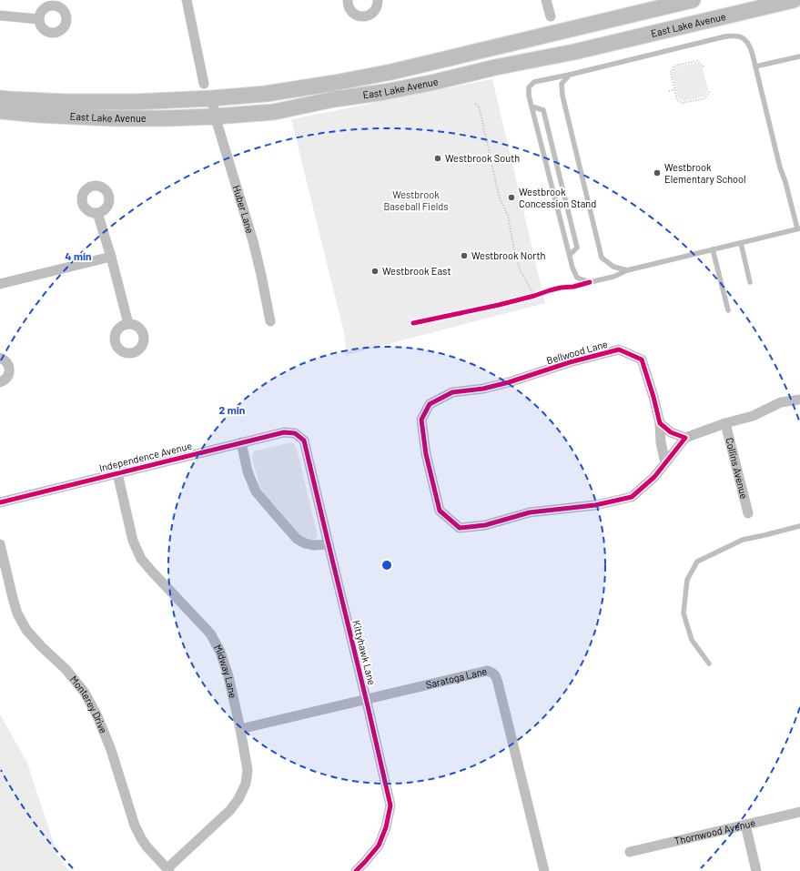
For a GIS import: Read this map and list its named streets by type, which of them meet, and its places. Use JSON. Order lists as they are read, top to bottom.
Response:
{
  "streets": {
    "main road": ["East Lake Avenue"],
    "street": [
      "Huber Lane",
      "Bellwood Lane",
      "Independence Avenue",
      "Collins Avenue",
      "Kittyhawk Lane",
      "Midway Lane",
      "Saratoga Lane",
      "Monterey Drive",
      "Thornwood Avenue"
    ]
  },
  "crossings": [
    ["East Lake Avenue", "Huber Lane"],
    ["Independence Avenue", "Kittyhawk Lane"],
    ["Independence Avenue", "Midway Lane"],
    ["Kittyhawk Lane", "Saratoga Lane"],
    ["Midway Lane", "Saratoga Lane"],
    ["Midway Lane", "Monterey Drive"]
  ],
  "parks": ["Westbrook Baseball Fields"],
  "places": [
    "Westbrook South",
    "Westbrook Elementary School",
    "Westbrook Concession Stand",
    "Westbrook North",
    "Westbrook East"
  ],
  "rings": ["4 min", "2 min"]
}
